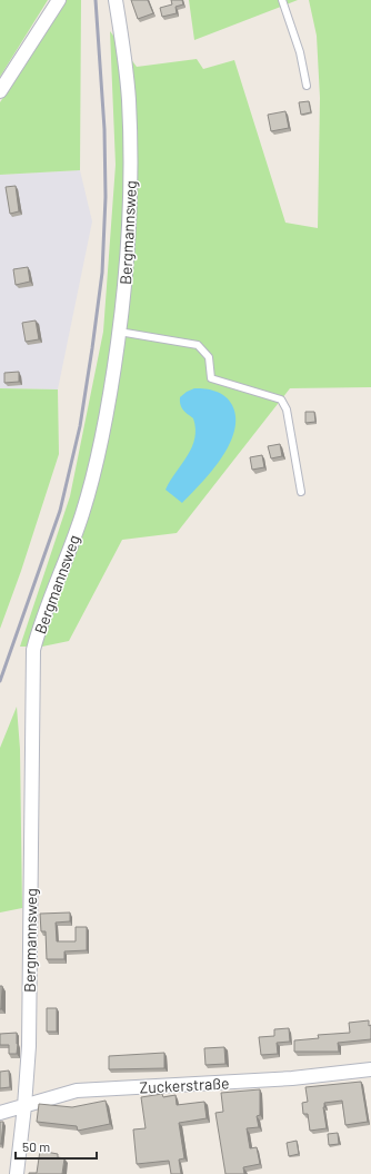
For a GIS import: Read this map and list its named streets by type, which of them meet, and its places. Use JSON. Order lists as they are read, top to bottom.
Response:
{
  "streets": {
    "street": ["Bergmannsweg", "Zuckerstraße"]
  },
  "crossings": [
    ["Bergmannsweg", "Zuckerstraße"]
  ],
  "scale_bar": "50 m"
}
